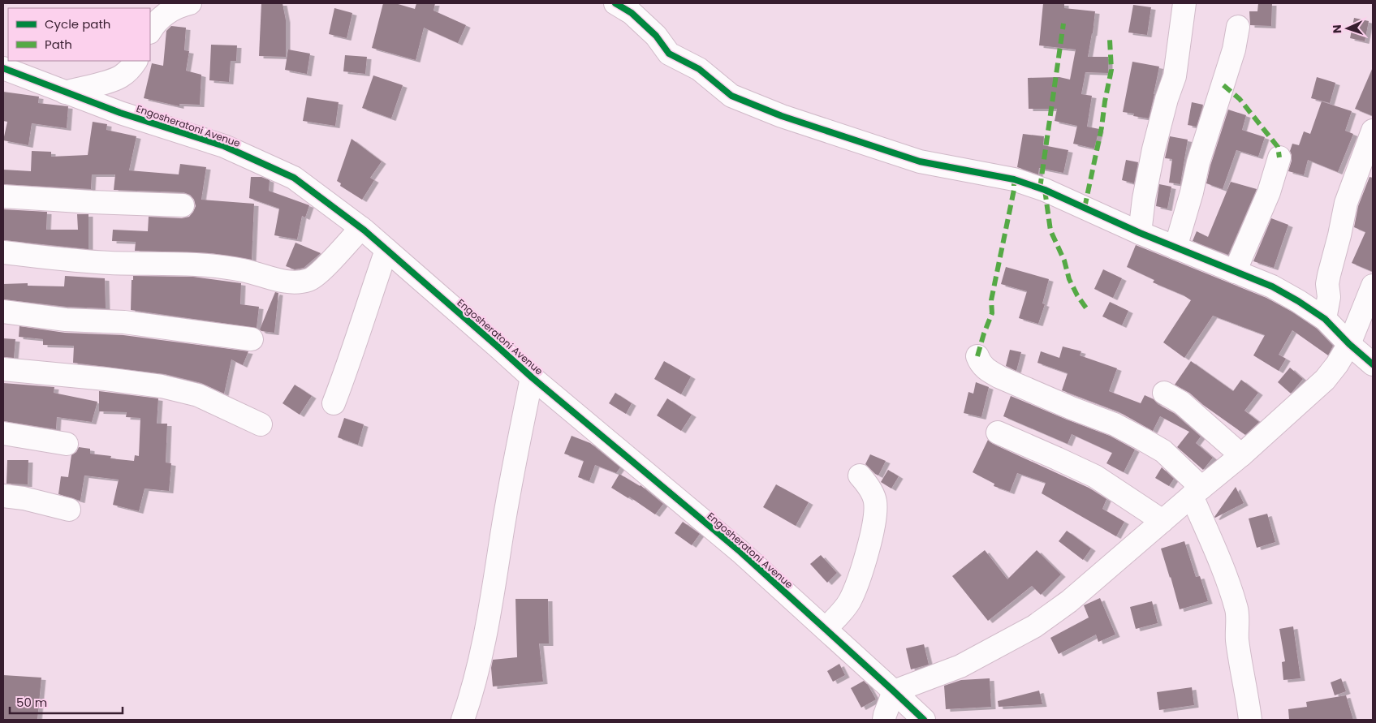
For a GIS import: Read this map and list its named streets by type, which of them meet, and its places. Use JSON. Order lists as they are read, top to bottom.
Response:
{
  "streets": {
    "street": ["Engosheratoni Avenue"]
  },
  "legend": ["Cycle path", "Path"],
  "scale_bar": "50 m",
  "north": "left"
}
